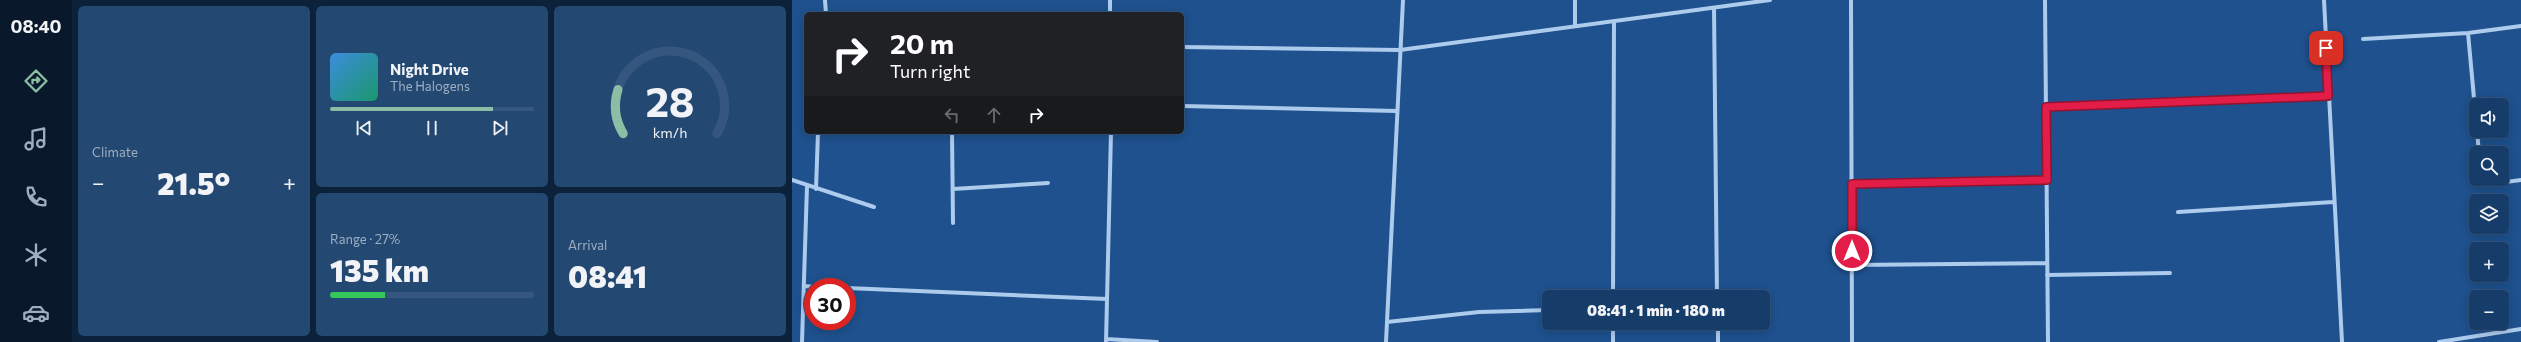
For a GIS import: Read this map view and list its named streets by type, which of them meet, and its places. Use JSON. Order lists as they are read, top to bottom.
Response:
{
  "page": {
    "tabs": "08:40",
    "tile": [
      "Climate",
      ["Range · 27%", "135 km"],
      ["Arrival", "08:41"]
    ],
    "turn": ["20 m", "Turn right"],
    "song": ["Night Drive", "The Halogens"],
    "map_buttons": ["+", "−"],
    "heat": ["−", "21.5°", "+"],
    "limit": "30",
    "trip": "08:41 · 1 min · 180 m",
    "gauge": ["28", "km/h"]
  }
}
